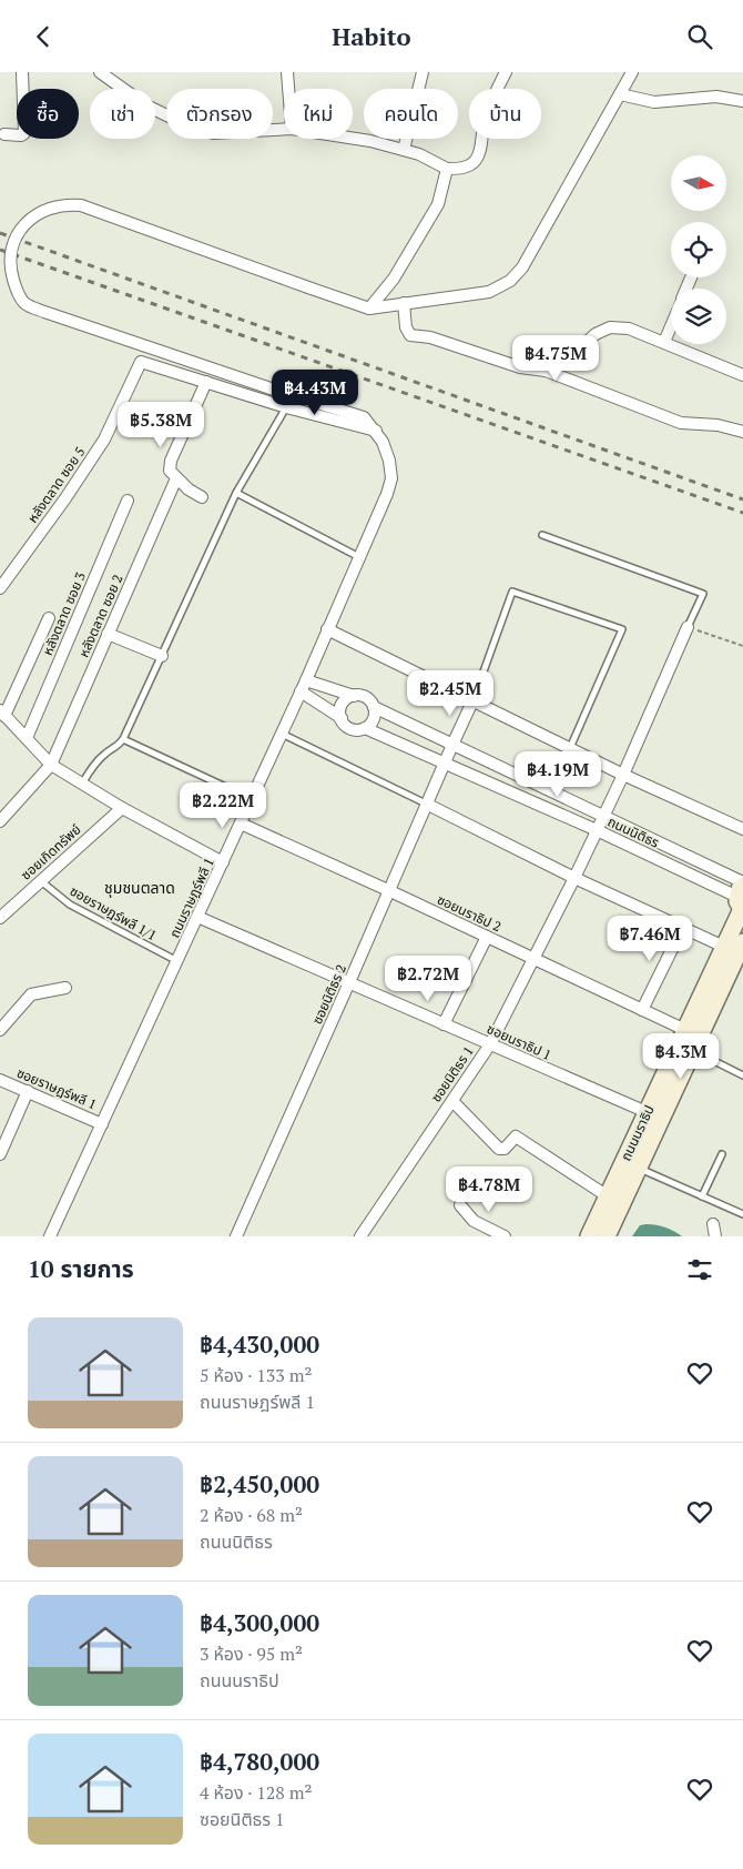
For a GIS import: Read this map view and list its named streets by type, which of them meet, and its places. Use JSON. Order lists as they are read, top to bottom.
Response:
{
  "streets": {
    "street": [
      "หลังตลาด ซอย 5",
      "หลังตลาด ซอย 3",
      "หลังตลาด ซอย 2",
      "ถนนนิติธร",
      "ซอยเกิดทรัพย์",
      "ถนนราษฎร์พลี 1",
      "ซอยนราธิป 2",
      "ซอยนิติธร 2",
      "ซอยนราธิป 1",
      "ซอยนิติธร 1",
      "ซอยราษฎร์พลี 1",
      "ถนนนราธิป"
    ],
    "lane": ["ซอยราษฎร์พลี 1/1"]
  },
  "crossings": [
    ["ถนนนิติธร", "ซอยนิติธร 2"],
    ["ถนนนิติธร", "ซอยนิติธร 1"],
    ["ถนนนิติธร", "ถนนนราธิป"],
    ["ซอยเกิดทรัพย์", "ซอยราษฎร์พลี 1/1"],
    ["ถนนราษฎร์พลี 1", "ซอยราษฎร์พลี 1/1"],
    ["ถนนราษฎร์พลี 1", "ซอยนราธิป 2"],
    ["ถนนราษฎร์พลี 1", "ซอยนราธิป 1"],
    ["ถนนราษฎร์พลี 1", "ซอยราษฎร์พลี 1"],
    ["ซอยนราธิป 2", "ซอยนิติธร 2"],
    ["ซอยนราธิป 2", "ซอยนิติธร 1"],
    ["ซอยนราธิป 2", "ถนนนราธิป"],
    ["ซอยนิติธร 2", "ซอยนราธิป 1"],
    ["ซอยนราธิป 1", "ซอยนิติธร 1"],
    ["ซอยนราธิป 1", "ถนนนราธิป"]
  ],
  "districts": ["ชุมชนตลาด"],
  "north": "right",
  "page": {
    "header": "Habito",
    "chip": [
      "ซื้อ",
      "เช่า",
      "ตัวกรอง",
      "ใหม่",
      "คอนโด",
      "บ้าน"
    ],
    "price": [
      "฿4.75M",
      "฿4.43M",
      "฿5.38M",
      "฿2.45M",
      "฿4.19M",
      "฿2.22M",
      "฿7.46M",
      "฿2.72M",
      "฿4.3M",
      "฿4.78M"
    ],
    "heading": "10 รายการ",
    "list": [
      {
        "name": "฿4,430,000",
        "note": "5 ห้อง · 133 m² · ถนนราษฎร์พลี 1"
      },
      {
        "name": "฿2,450,000",
        "note": "2 ห้อง · 68 m² · ถนนนิติธร"
      },
      {
        "name": "฿4,300,000",
        "note": "3 ห้อง · 95 m² · ถนนนราธิป"
      },
      {
        "name": "฿4,780,000",
        "note": "4 ห้อง · 128 m² · ซอยนิติธร 1"
      }
    ]
  }
}
